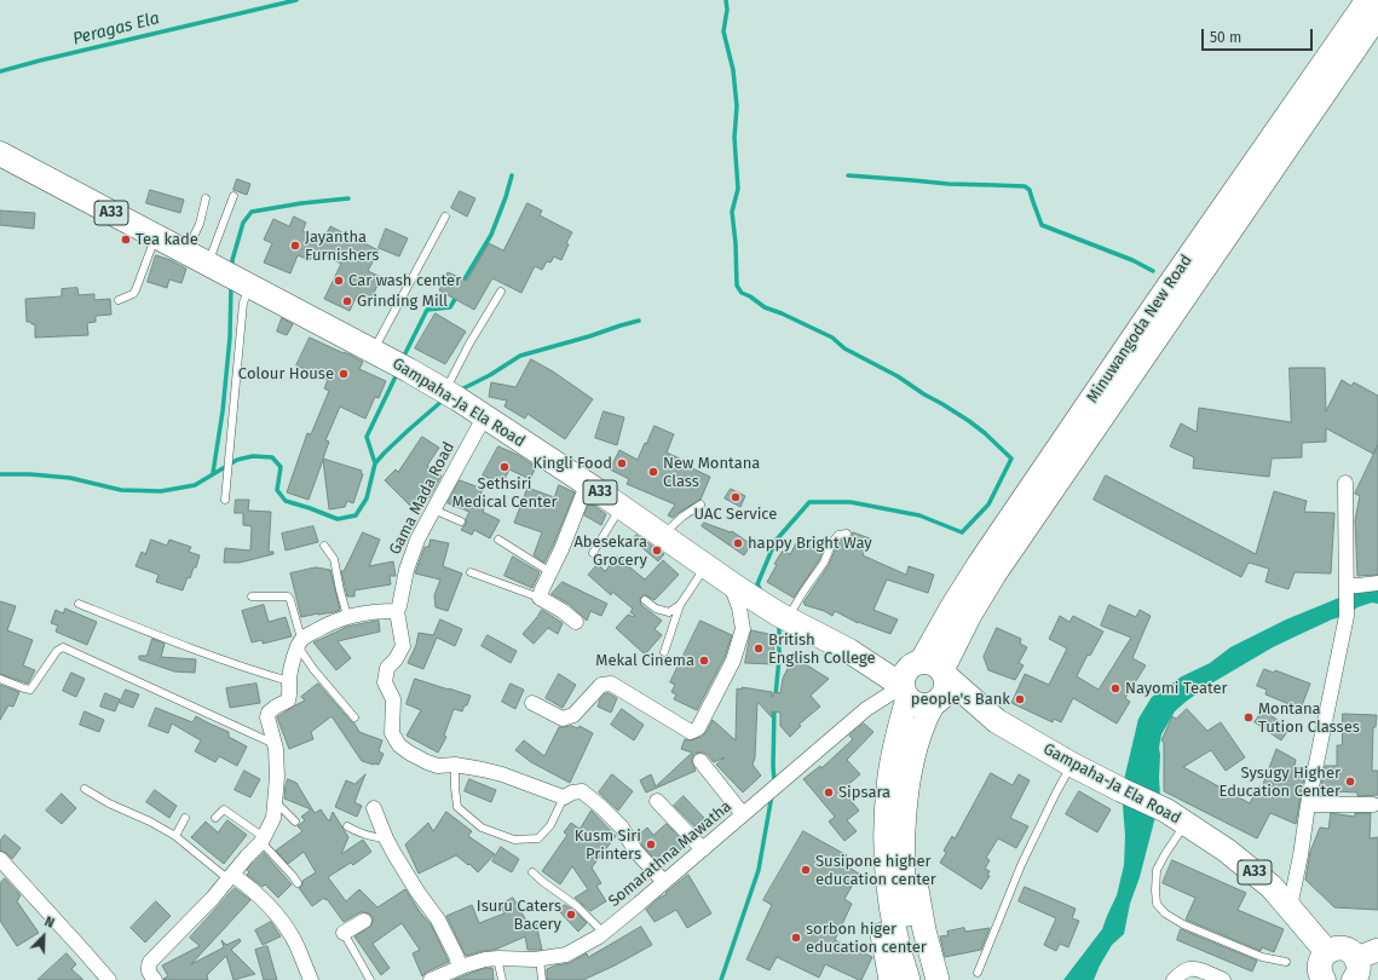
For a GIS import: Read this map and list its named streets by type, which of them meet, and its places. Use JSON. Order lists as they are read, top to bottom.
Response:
{
  "streets": {
    "highway": ["A33", "Gampaha-Ja Ela Road"],
    "main road": ["Minuwangoda New Road"],
    "street": ["Gama Mada Road", "Somarathna Mawatha"]
  },
  "crossings": [
    ["Minuwangoda New Road", "Gampaha-Ja Ela Road"],
    ["Minuwangoda New Road", "Somarathna Mawatha"],
    ["Gampaha-Ja Ela Road", "Gama Mada Road"],
    ["Gampaha-Ja Ela Road", "Somarathna Mawatha"]
  ],
  "water": ["Peragas Ela"],
  "places": [
    "Tea kade",
    "Jayantha Furnishers",
    "Car wash center",
    "Grinding Mill",
    "Colour House",
    "Kingli Food",
    "Sethsiri Medical Center",
    "New Montana Class",
    "UAC Service",
    "happy Bright Way",
    "Abesekara Grocery",
    "British English College",
    "Mekal Cinema",
    "Nayomi Teater",
    "people's Bank",
    "Montana Tution Classes",
    "Sysugy Higher Education Center",
    "Sipsara",
    "Kusm Siri Printers",
    "Susipone higher education center",
    "Isuru Caters Bacery",
    "sorbon higer education center"
  ],
  "scale_bar": "50 m",
  "north": "top right"
}
